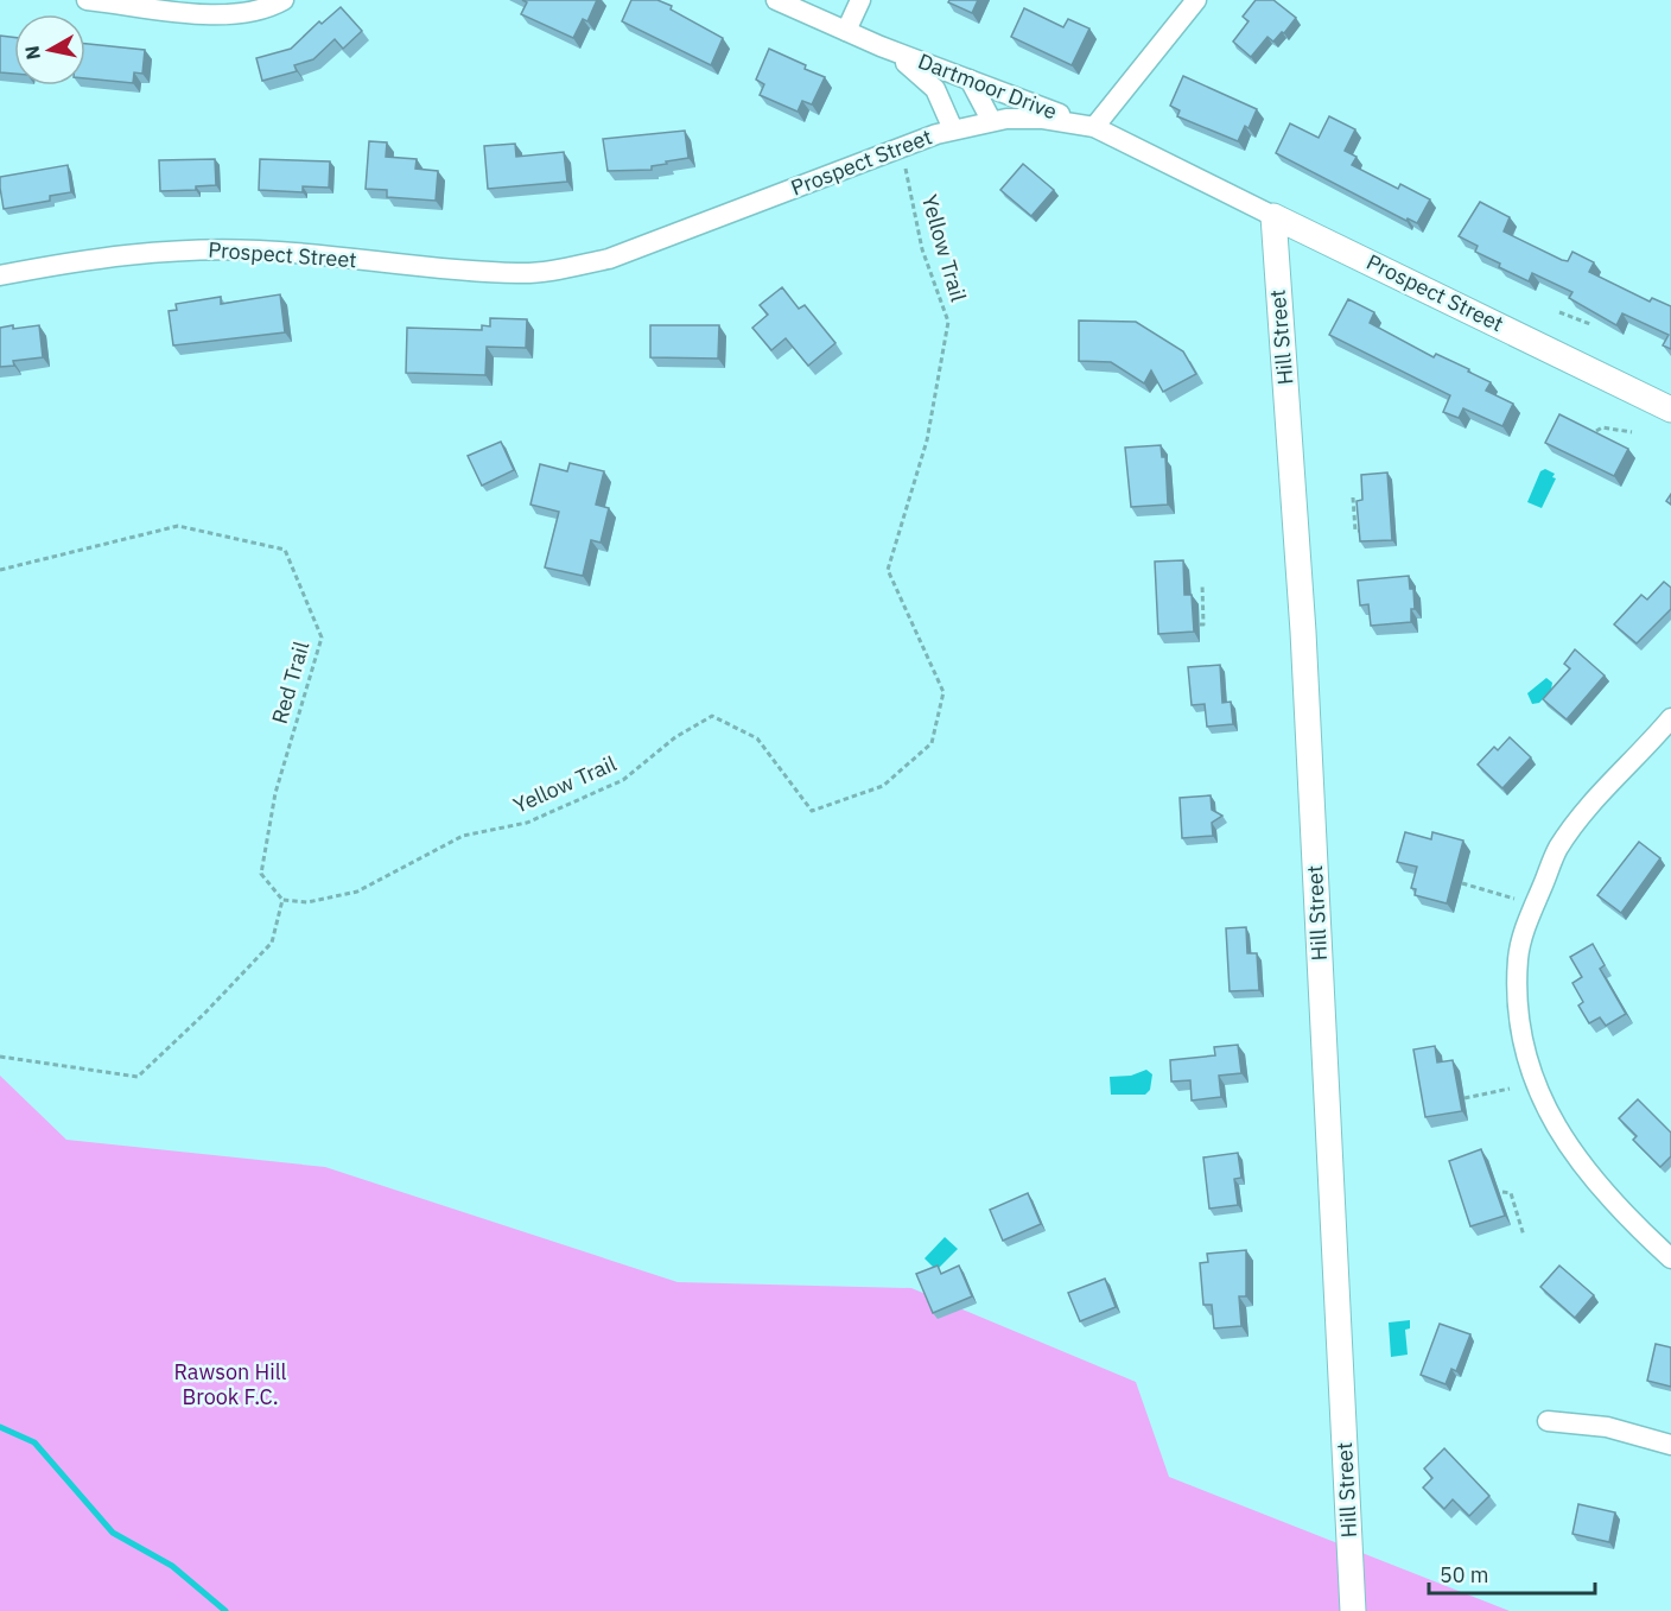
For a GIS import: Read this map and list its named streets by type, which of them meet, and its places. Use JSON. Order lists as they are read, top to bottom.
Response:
{
  "streets": {
    "street": ["Dartmoor Drive", "Prospect Street", "Hill Street"],
    "path": ["Yellow Trail", "Red Trail"]
  },
  "crossings": [
    ["Dartmoor Drive", "Prospect Street"],
    ["Prospect Street", "Yellow Trail"],
    ["Prospect Street", "Hill Street"],
    ["Yellow Trail", "Red Trail"]
  ],
  "parks": ["Rawson Hill Brook F.C."],
  "scale_bar": "50 m",
  "north": "left"
}
